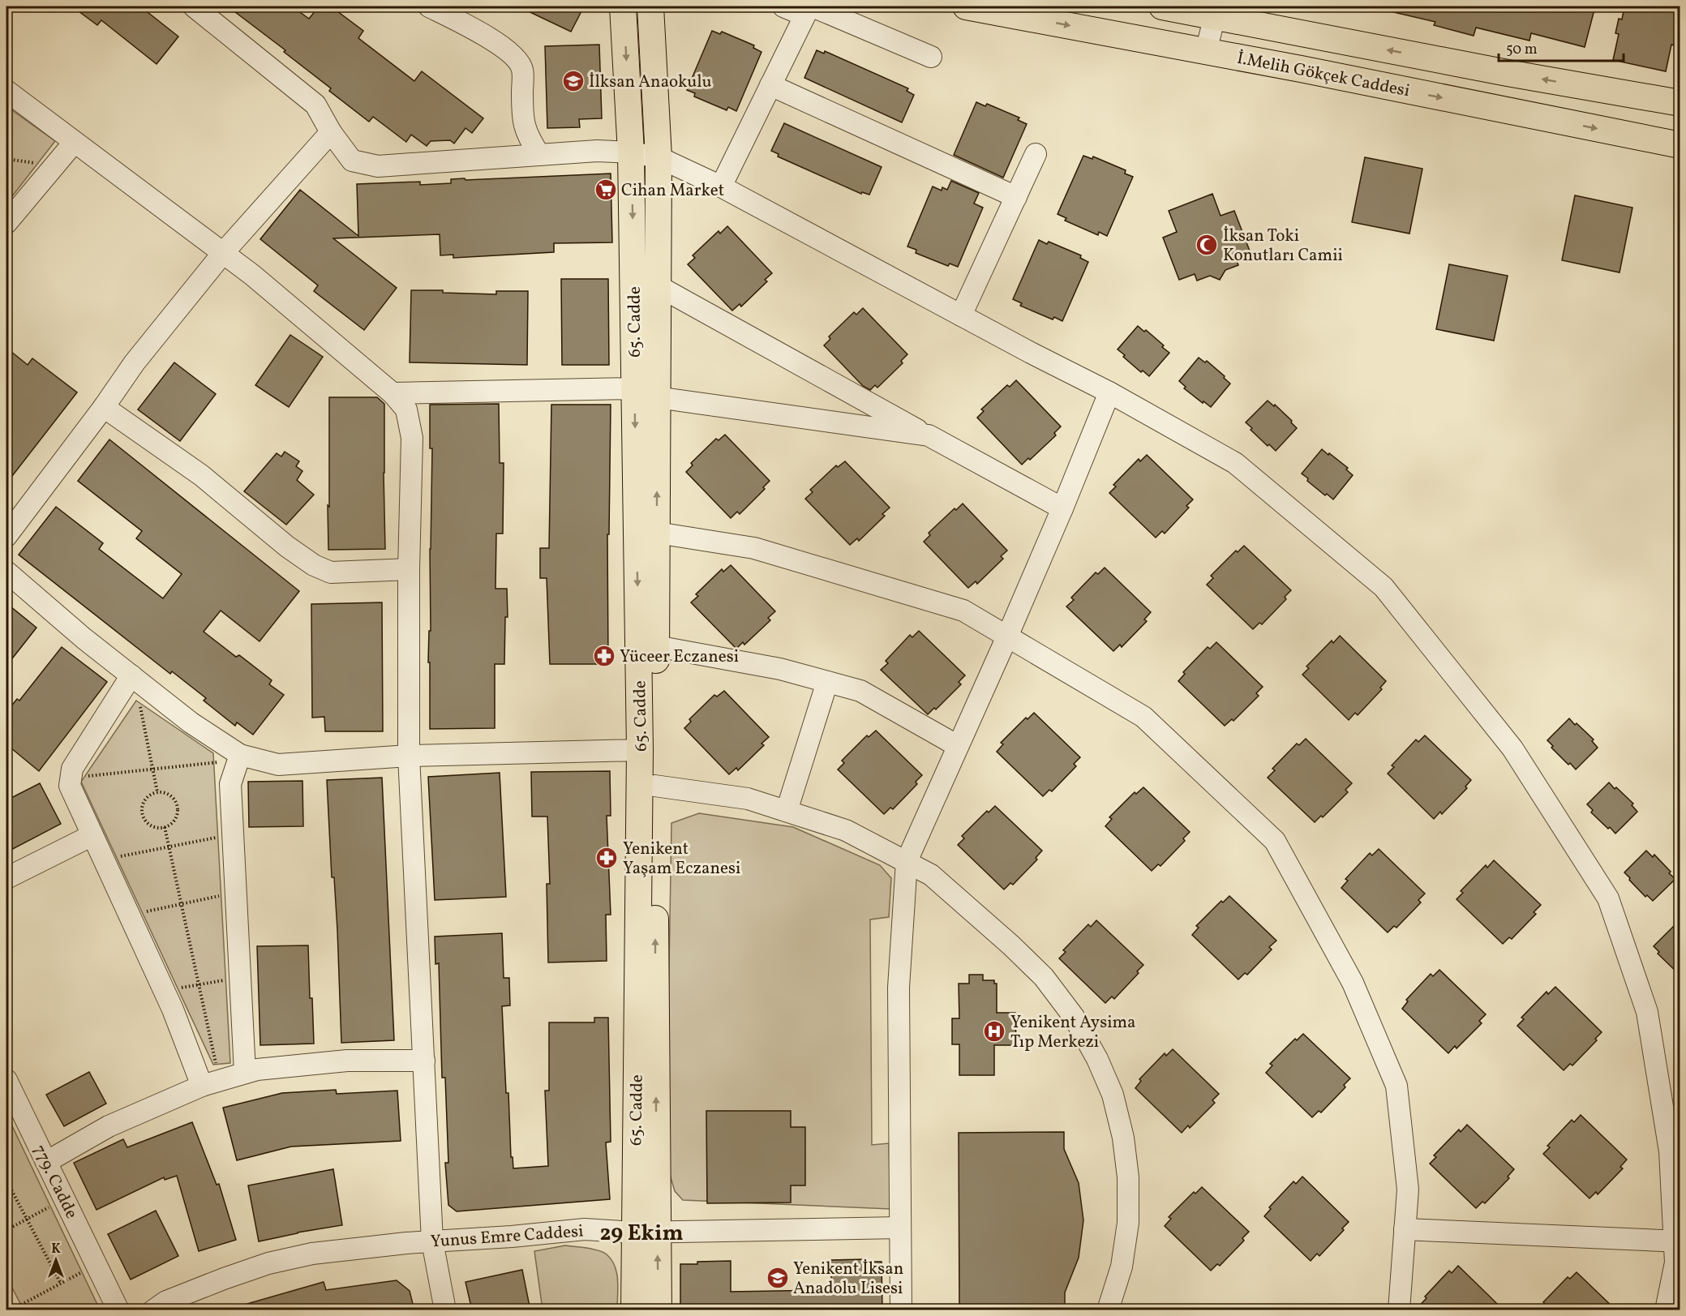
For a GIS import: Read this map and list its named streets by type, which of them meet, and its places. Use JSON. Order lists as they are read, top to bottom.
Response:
{
  "streets": {
    "main road": ["İ.Melih Gökçek Caddesi", "65. Cadde"],
    "street": ["779. Cadde", "Yunus Emre Caddesi"]
  },
  "crossings": [
    ["65. Cadde", "Yunus Emre Caddesi"]
  ],
  "districts": ["29 Ekim"],
  "places": {
    "school or university": ["İlksan Anaokulu", "Yenikent İksan Anadolu Lisesi"],
    "supermarket": ["Cihan Market"],
    "mosque": ["İksan Toki Konutları Camii"],
    "pharmacy": ["Yüceer Eczanesi", "Yenikent Yaşam Eczanesi"],
    "hospital": ["Yenikent Aysima Tıp Merkezi"]
  },
  "scale_bar": "50 m",
  "north": "top"
}
